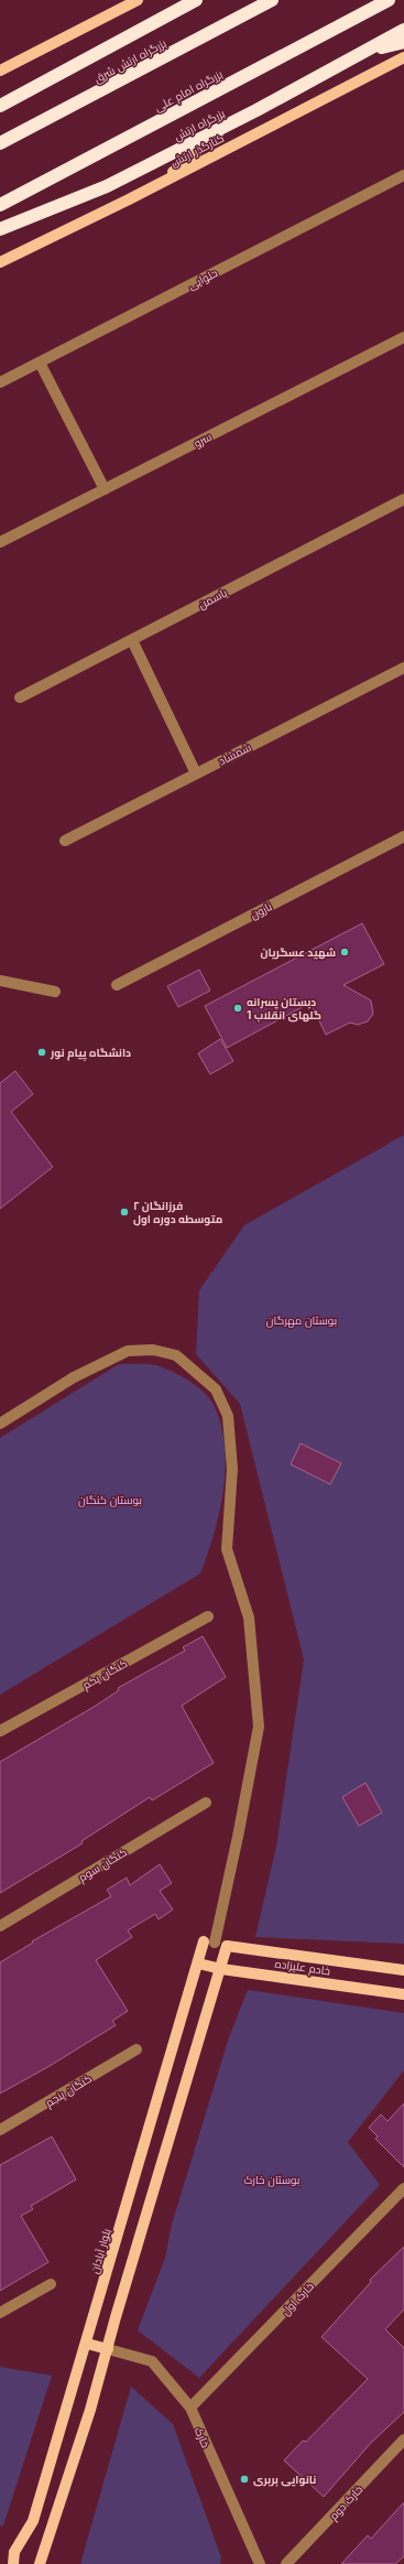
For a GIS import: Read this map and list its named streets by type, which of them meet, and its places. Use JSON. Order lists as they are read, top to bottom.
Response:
{
  "streets": {
    "highway": ["بزرگراه ارتش شرق", "بزرگراه امام علی", "بزرگراه ارتش"],
    "main road": ["کنارگذر ارتش", "خادم علیزاده", "بلوار آبادان"],
    "street": [
      "حلوایی",
      "سرو",
      "یاسمن",
      "شمشاد",
      "نارون",
      "کنگان یکم",
      "کنگان سوم",
      "کنگان پنجم",
      "خارک اول",
      "خارک",
      "خارک دوم"
    ]
  },
  "crossings": [
    ["خادم علیزاده", "بلوار آبادان"],
    ["خارک اول", "خارک"]
  ],
  "parks": ["بوستان مهرگان", "بوستان کنگان", "بوستان خارک"],
  "places": [
    "شهید عسگریان",
    "دبستان پسرانه گلهای انقلاب 1",
    "دانشگاه پیام نور",
    "فرزانگان ۲ متوسطه دوره اول",
    "نانوایی بربری"
  ]
}
